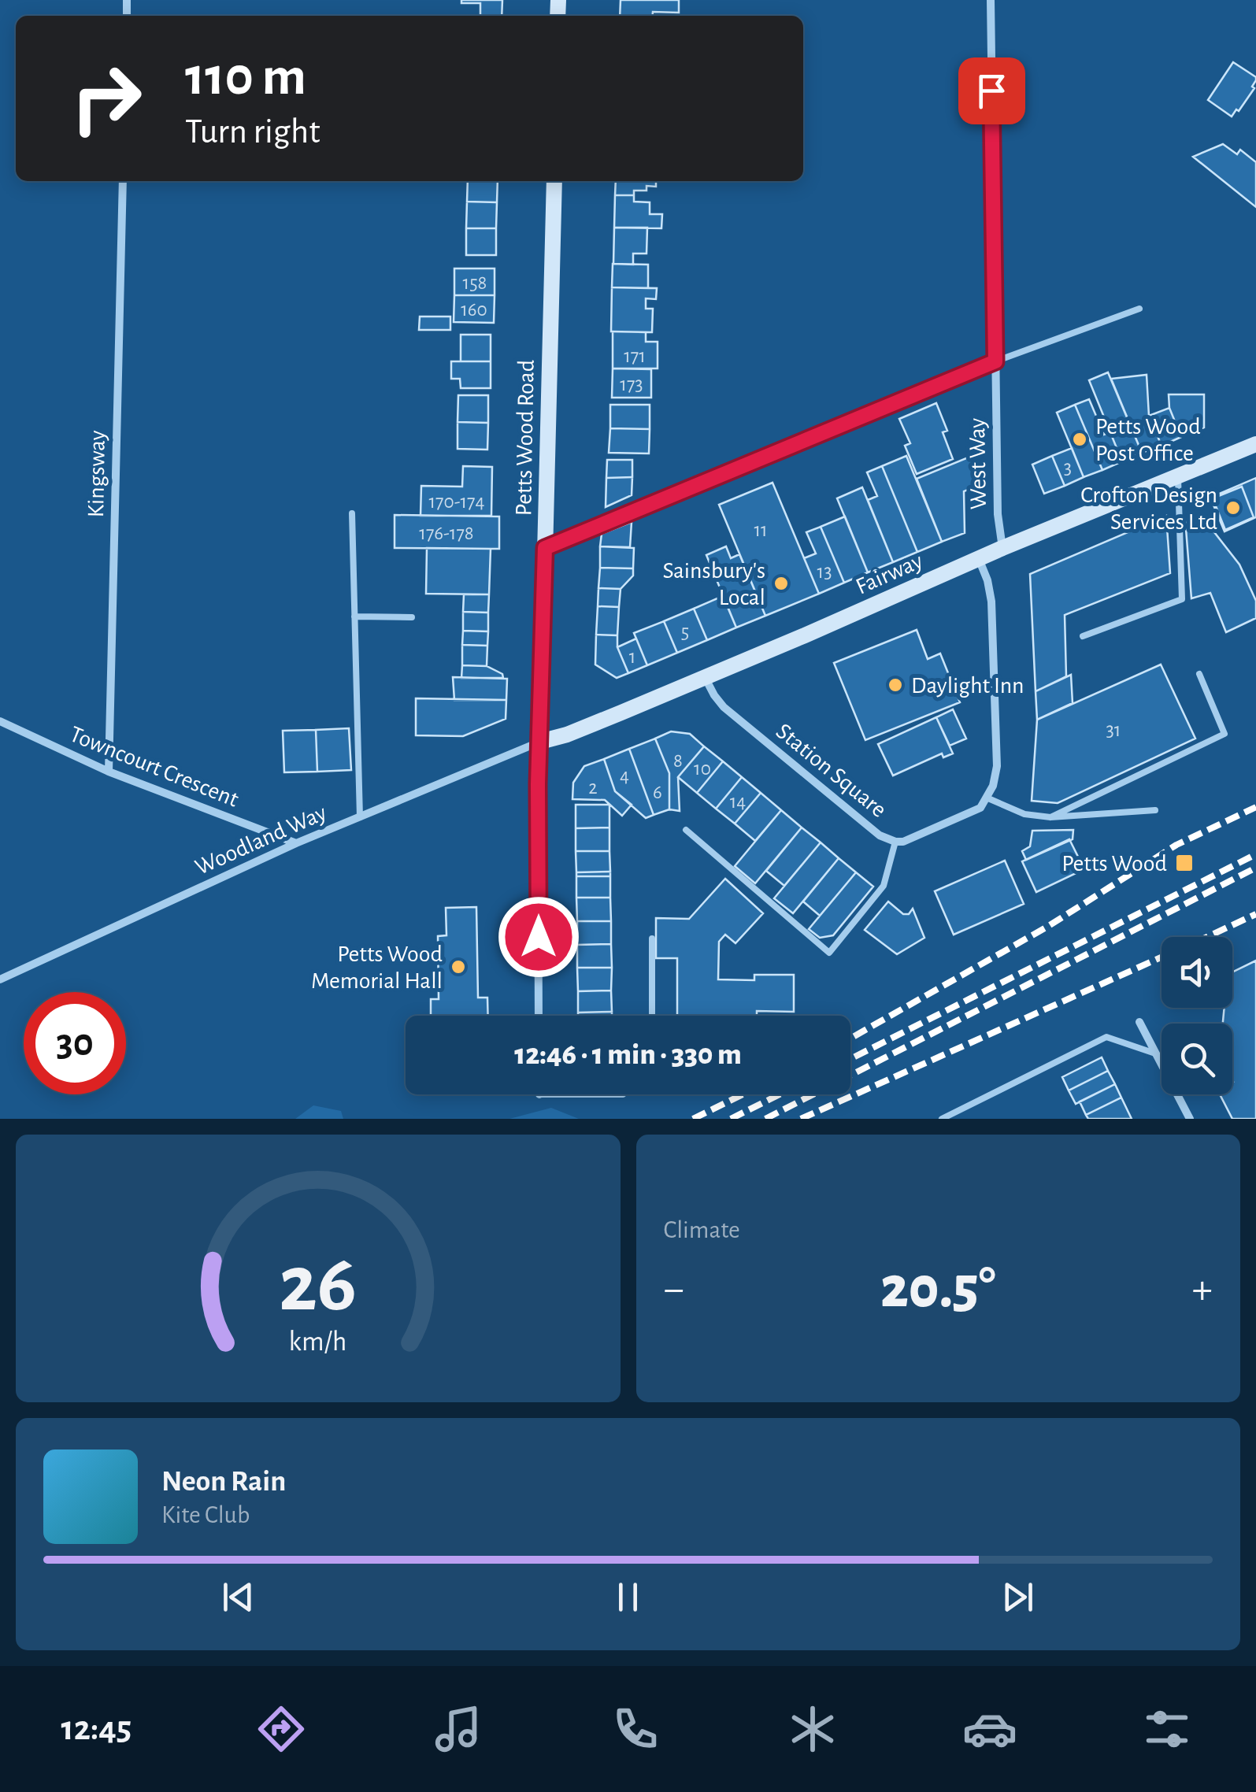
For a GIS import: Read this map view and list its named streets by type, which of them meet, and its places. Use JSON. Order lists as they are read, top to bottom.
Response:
{
  "streets": {
    "street": [
      "Petts Wood Road",
      "West Way",
      "Kingsway",
      "Fairway",
      "Towncourt Crescent",
      "Station Square",
      "Woodland Way"
    ]
  },
  "crossings": [
    ["Petts Wood Road", "Fairway"],
    ["Petts Wood Road", "Woodland Way"],
    ["West Way", "Fairway"],
    ["Kingsway", "Towncourt Crescent"],
    ["Fairway", "Station Square"],
    ["Fairway", "Woodland Way"],
    ["Towncourt Crescent", "Woodland Way"]
  ],
  "places": {
    "other": [
      "Petts Wood Post Office",
      "Crofton Design Services Ltd",
      "Sainsbury's Local",
      "Daylight Inn",
      "Petts Wood Memorial Hall"
    ],
    "transit": ["Petts Wood"]
  },
  "house_numbers": [
    "158",
    "160",
    "171",
    "173",
    "3",
    "170-174",
    "11",
    "176-178",
    "13",
    "5",
    "1",
    "31",
    "8",
    "10",
    "4",
    "2",
    "6",
    "14"
  ],
  "page": {
    "turn": ["110 m", "Turn right"],
    "limit": "30",
    "trip": "12:46 · 1 min · 330 m",
    "tile": "Climate",
    "heat": ["−", "20.5°", "+"],
    "song": ["Neon Rain", "Kite Club"],
    "tabs": "12:45",
    "gauge": ["26", "km/h"]
  }
}
